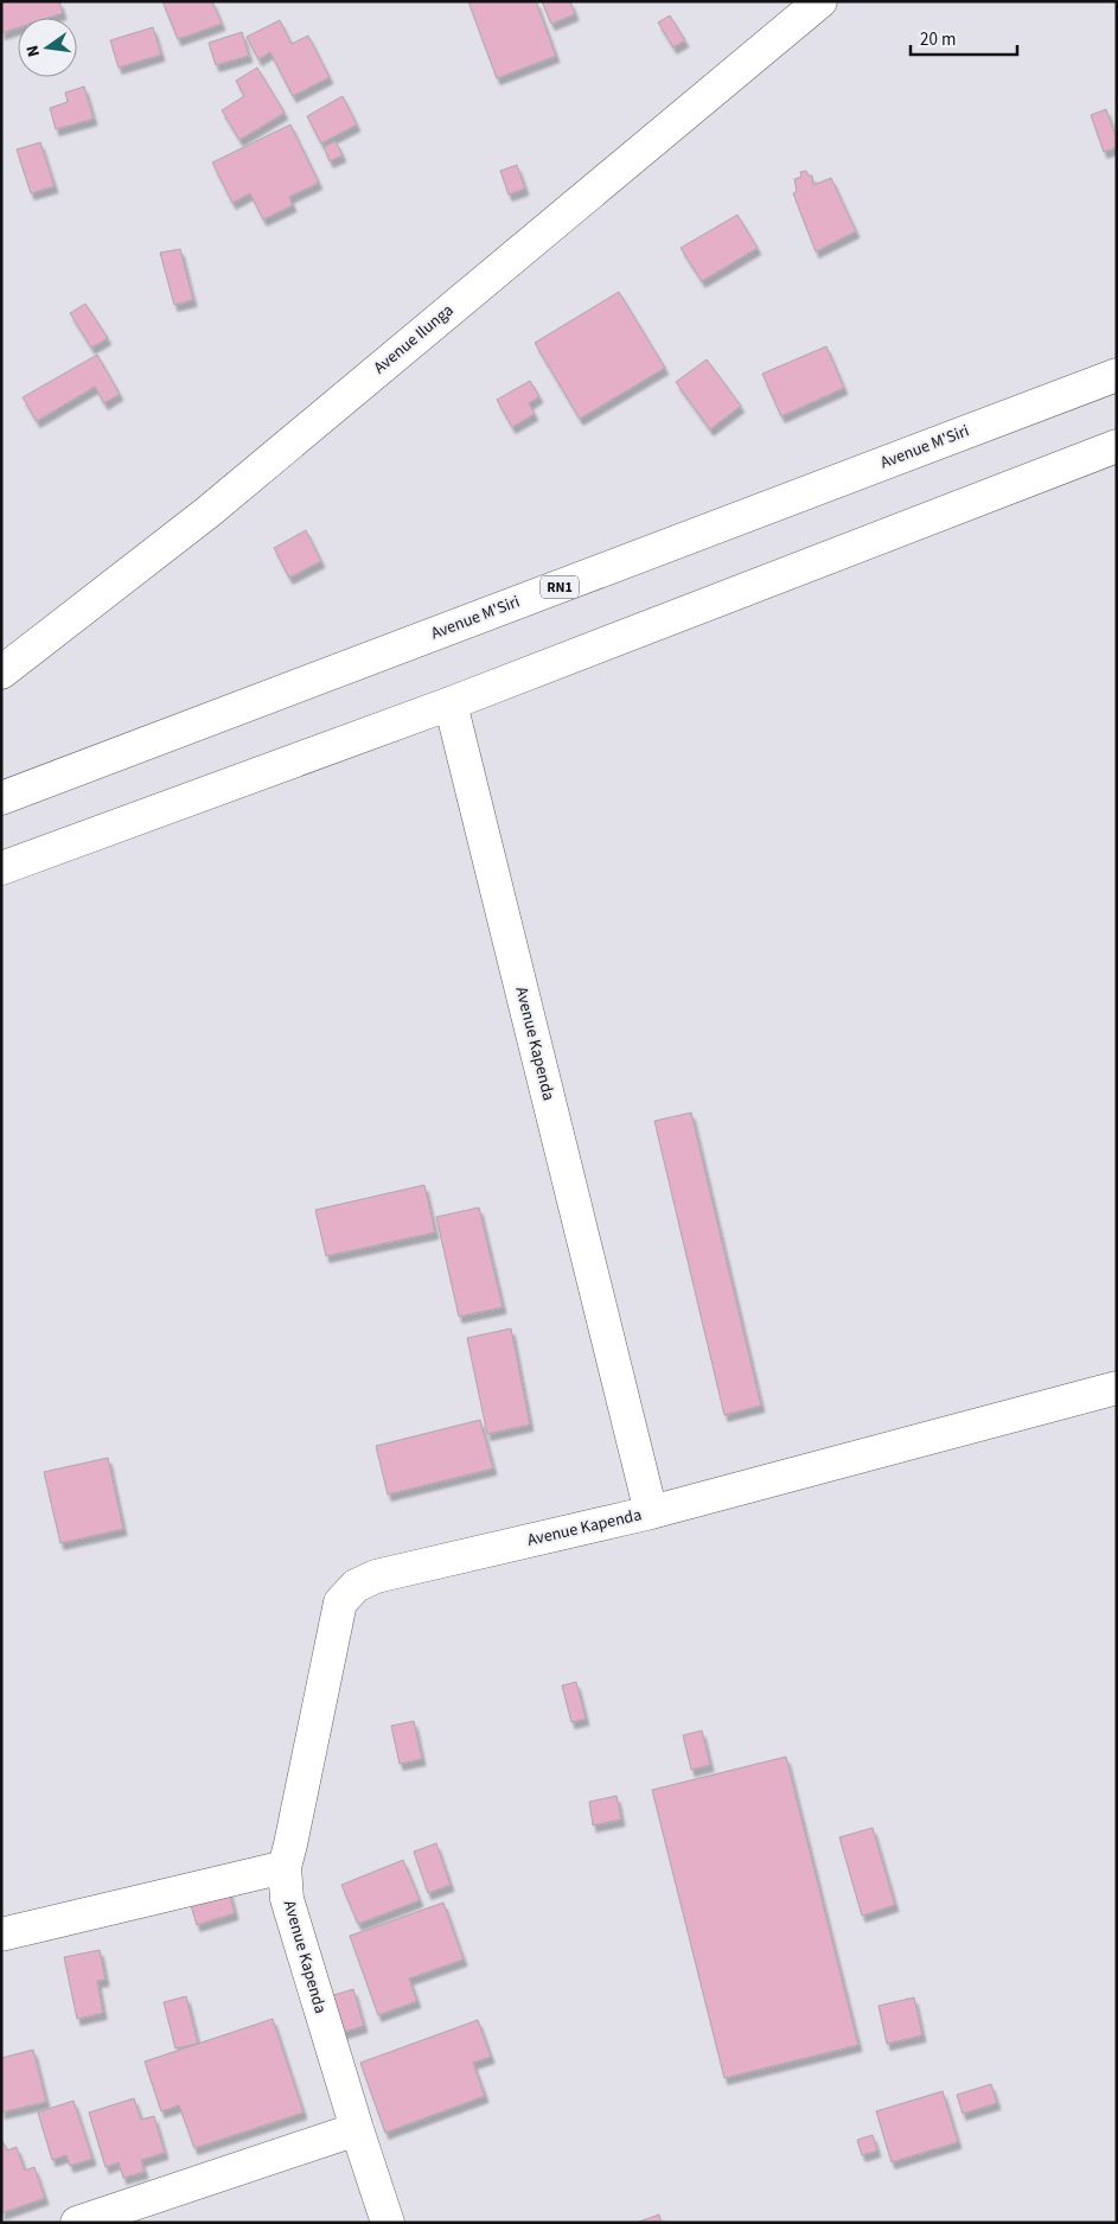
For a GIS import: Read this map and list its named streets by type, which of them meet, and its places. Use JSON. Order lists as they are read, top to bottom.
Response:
{
  "streets": {
    "main road": [
      "Avenue Ilunga",
      "Avenue M'Siri",
      "RN1",
      "Avenue Kapenda"
    ]
  },
  "scale_bar": "20 m",
  "north": "left"
}
